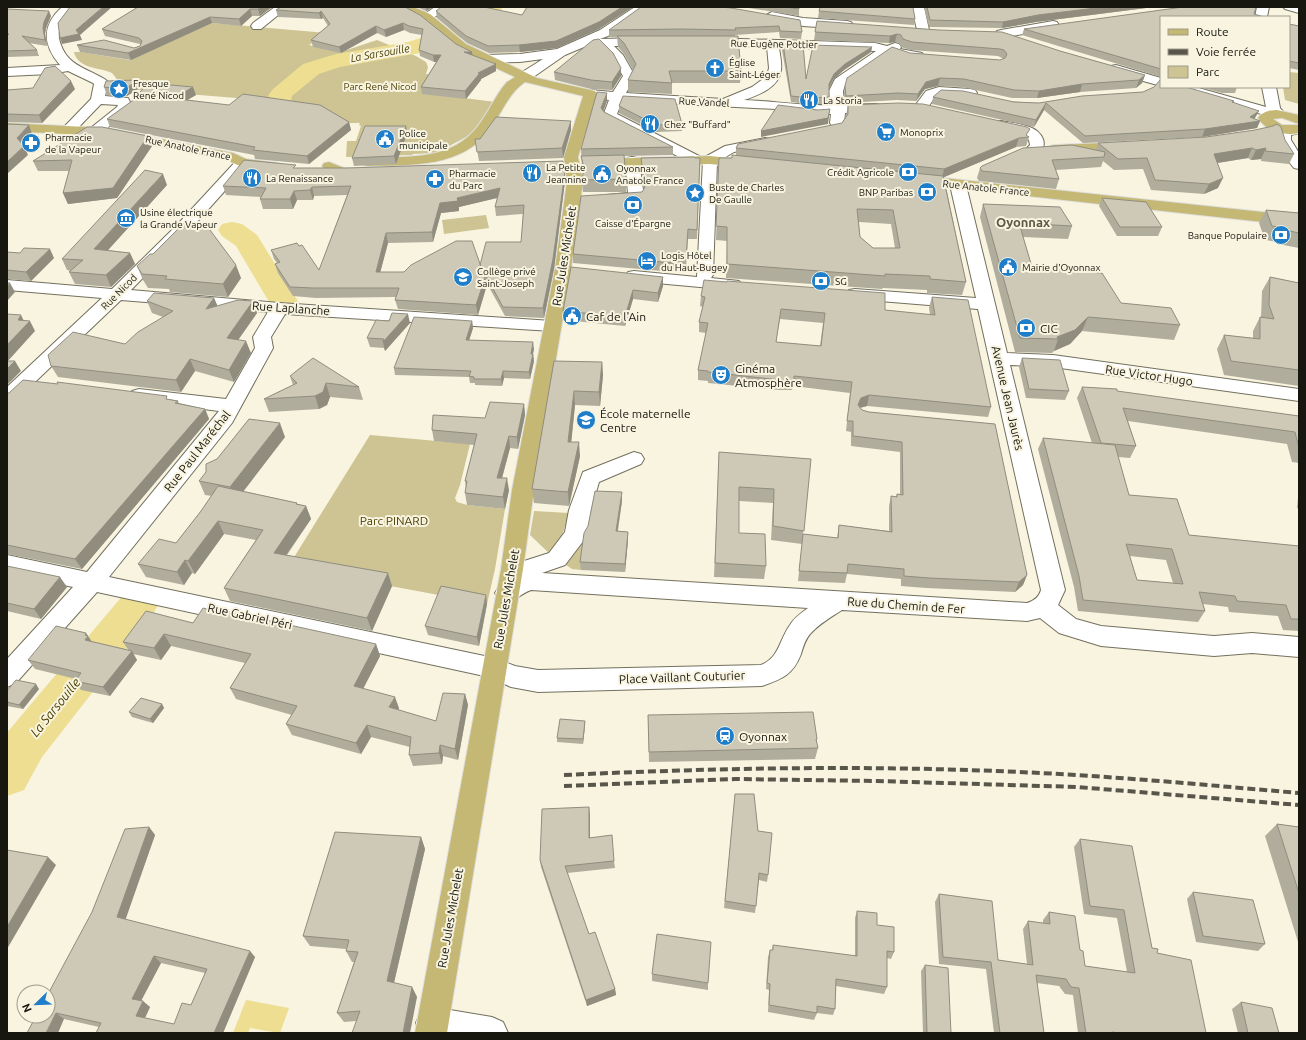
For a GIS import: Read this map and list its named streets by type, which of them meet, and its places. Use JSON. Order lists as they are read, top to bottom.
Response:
{
  "streets": {
    "main road": ["Rue Vandel", "Rue Anatole France", "Rue Jules Michelet"],
    "street": [
      "Rue Eugène Pottier",
      "Rue Nicod",
      "Rue Laplanche",
      "Rue Victor Hugo",
      "Avenue Jean Jaurès",
      "Rue Paul Maréchal",
      "Rue du Chemin de Fer",
      "Rue Gabriel Péri",
      "Place Vaillant Couturier"
    ]
  },
  "crossings": [
    ["Rue Vandel", "Rue Jules Michelet"],
    ["Rue Anatole France", "Rue Nicod"],
    ["Rue Anatole France", "Avenue Jean Jaurès"],
    ["Rue Jules Michelet", "Rue Laplanche"],
    ["Rue Jules Michelet", "Rue du Chemin de Fer"],
    ["Rue Jules Michelet", "Rue Gabriel Péri"],
    ["Rue Jules Michelet", "Place Vaillant Couturier"],
    ["Rue Nicod", "Rue Laplanche"],
    ["Rue Laplanche", "Rue Paul Maréchal"],
    ["Rue Victor Hugo", "Avenue Jean Jaurès"],
    ["Avenue Jean Jaurès", "Rue du Chemin de Fer"],
    ["Rue Paul Maréchal", "Rue Gabriel Péri"],
    ["Rue du Chemin de Fer", "Place Vaillant Couturier"],
    ["Rue Gabriel Péri", "Place Vaillant Couturier"]
  ],
  "districts": ["Oyonnax"],
  "water": ["La Sarsouille"],
  "parks": ["Parc René Nicod", "Parc PINARD"],
  "places": {
    "church": ["Église Saint-Léger"],
    "place": ["Fresque René Nicod", "Buste de Charles De Gaulle"],
    "restaurant": [
      "La Storia",
      "Chez \"Buffard\"",
      "La Petite Jeannine",
      "La Renaissance"
    ],
    "supermarket": ["Monoprix"],
    "public building": [
      "Police municipale",
      "Oyonnax Anatole France",
      "Mairie d'Oyonnax",
      "Caf de l'Ain"
    ],
    "pharmacy": ["Pharmacie de la Vapeur", "Pharmacie du Parc"],
    "bank": [
      "Crédit Agricole",
      "BNP Paribas",
      "Caisse d'Épargne",
      "Banque Populaire",
      "SG",
      "CIC"
    ],
    "museum": ["Usine électrique la Grande Vapeur"],
    "hotel": ["Logis Hôtel du Haut-Bugey"],
    "school or university": ["Collège privé Saint-Joseph", "École maternelle Centre"],
    "theatre": ["Cinéma Atmosphère"],
    "station": ["Oyonnax"]
  },
  "legend": ["Route", "Voie ferrée", "Parc"],
  "north": "bottom left"
}
